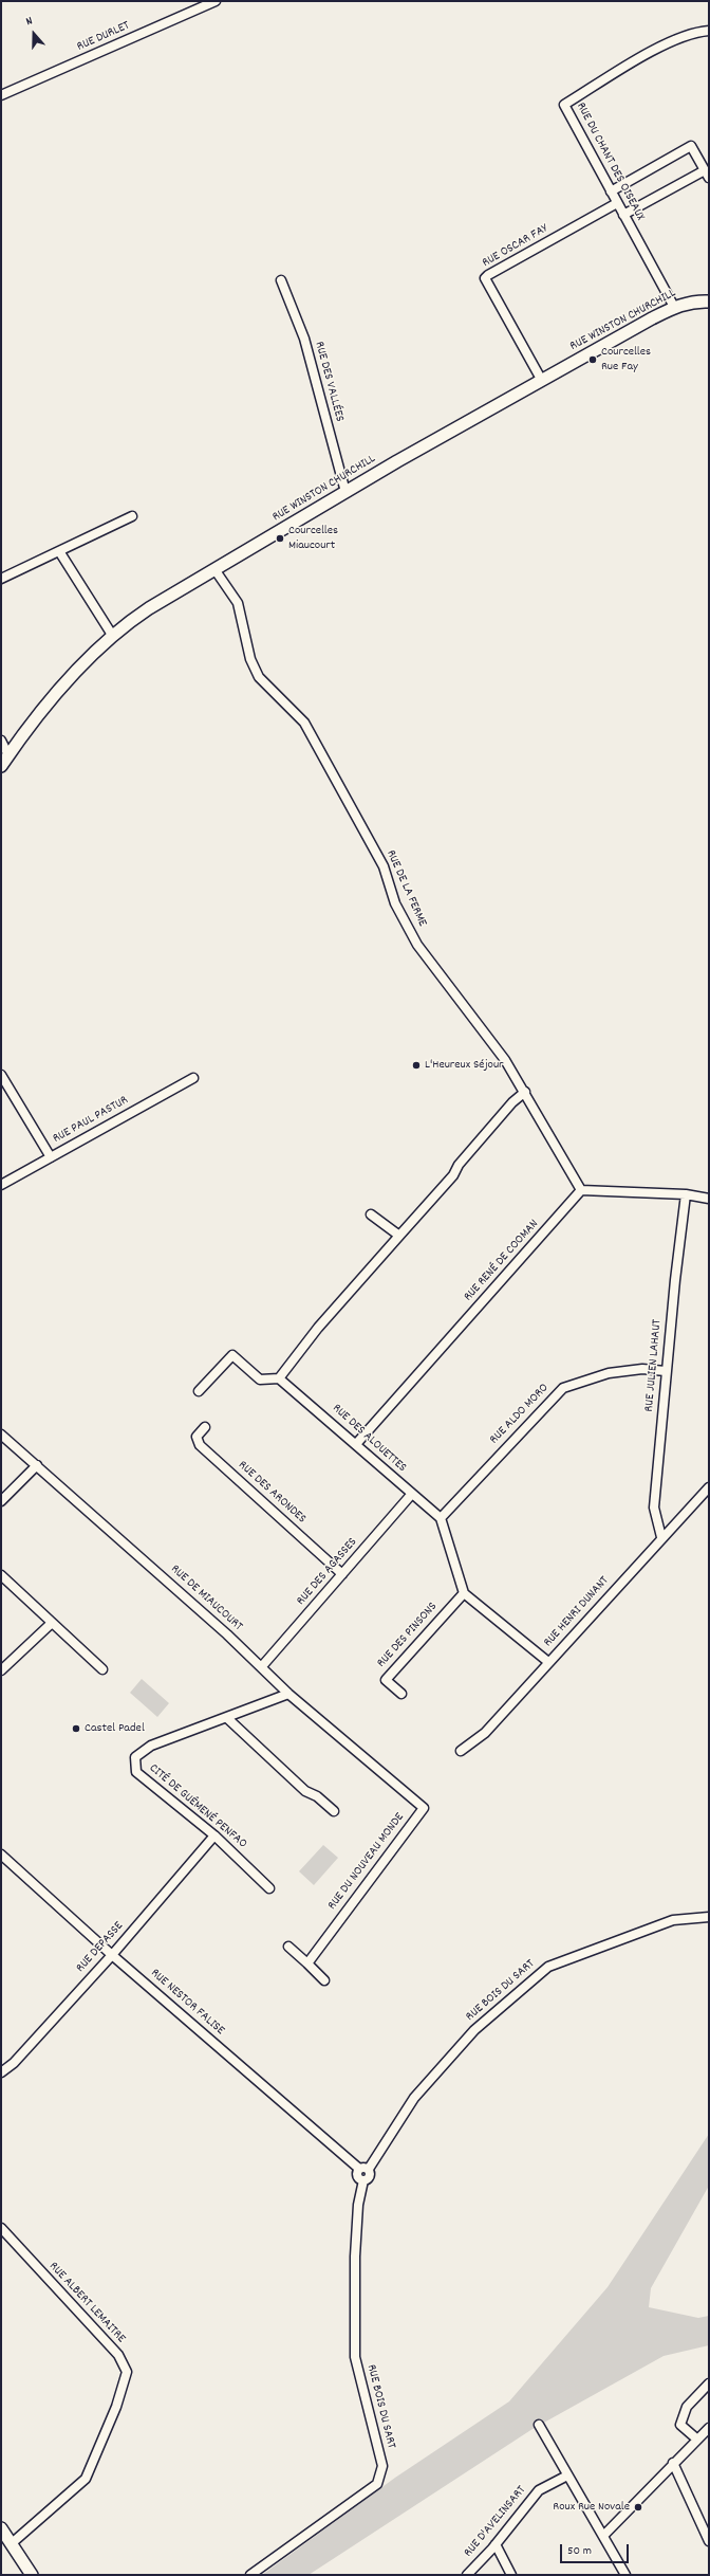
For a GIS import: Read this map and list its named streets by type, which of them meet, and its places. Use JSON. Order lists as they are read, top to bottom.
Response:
{
  "streets": {
    "main road": ["RUE WINSTON CHURCHILL"],
    "street": [
      "RUE DURLET",
      "RUE DU CHANT DES OISEAUX",
      "RUE OSCAR FAY",
      "RUE DES VALLÉES",
      "RUE DE LA FERME",
      "RUE PAUL PASTUR",
      "RUE RENÉ DE COOMAN",
      "RUE JULIEN LAHAUT",
      "RUE ALDO MORO",
      "RUE DES ALOUETTES",
      "RUE DES ARONDES",
      "RUE DES AGASSES",
      "RUE DE MIAUCOURT",
      "RUE HENRI DUNANT",
      "RUE DES PINSONS",
      "CITÉ DE GUÉMENÉ PENFAO",
      "RUE DU NOUVEAU MONDE",
      "RUE DEPASSE",
      "RUE BOIS DU SART",
      "RUE NESTOR FALISE",
      "RUE ALBERT LEMAITRE",
      "RUE D'AVELINSART"
    ]
  },
  "crossings": [
    ["RUE DU CHANT DES OISEAUX", "RUE OSCAR FAY"],
    ["RUE DU CHANT DES OISEAUX", "RUE WINSTON CHURCHILL"],
    ["RUE OSCAR FAY", "RUE WINSTON CHURCHILL"],
    ["RUE WINSTON CHURCHILL", "RUE DES VALLÉES"],
    ["RUE WINSTON CHURCHILL", "RUE DE LA FERME"],
    ["RUE DE LA FERME", "RUE RENÉ DE COOMAN"],
    ["RUE RENÉ DE COOMAN", "RUE DES ALOUETTES"],
    ["RUE JULIEN LAHAUT", "RUE ALDO MORO"],
    ["RUE JULIEN LAHAUT", "RUE HENRI DUNANT"],
    ["RUE ALDO MORO", "RUE DES ALOUETTES"],
    ["RUE DES ALOUETTES", "RUE DES AGASSES"],
    ["RUE DES ARONDES", "RUE DES AGASSES"],
    ["RUE DES AGASSES", "RUE DE MIAUCOURT"],
    ["RUE DE MIAUCOURT", "CITÉ DE GUÉMENÉ PENFAO"],
    ["RUE DE MIAUCOURT", "RUE DU NOUVEAU MONDE"],
    ["CITÉ DE GUÉMENÉ PENFAO", "RUE DEPASSE"],
    ["RUE DEPASSE", "RUE NESTOR FALISE"],
    ["RUE BOIS DU SART", "RUE NESTOR FALISE"]
  ],
  "places": [
    "Courcelles Rue Fay",
    "Courcelles Miaucourt",
    "L'Heureux Séjour",
    "Castel Padel",
    "Roux Rue Novale"
  ],
  "scale_bar": "50 m",
  "north": "top"
}
